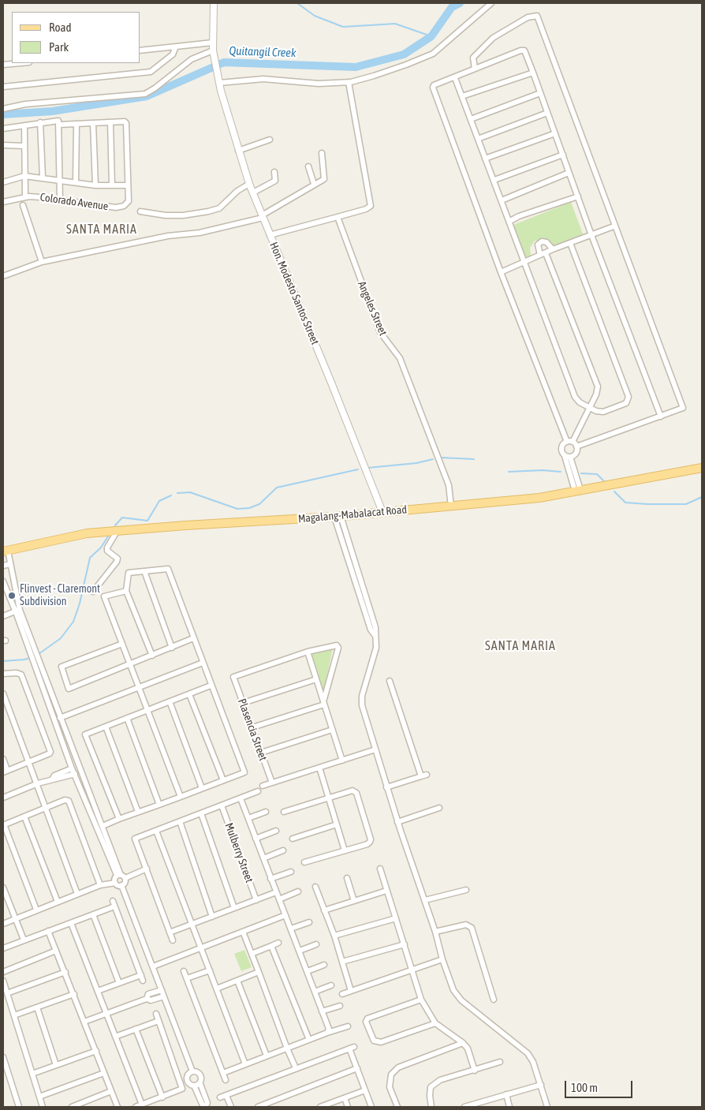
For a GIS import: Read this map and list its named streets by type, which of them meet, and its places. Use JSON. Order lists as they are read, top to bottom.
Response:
{
  "streets": {
    "main road": ["Magalang-Mabalacat Road"],
    "street": [
      "Colorado Avenue",
      "Hon. Modesto Santos Street",
      "Angeles Street",
      "Plasencia Street",
      "Mulberry Street"
    ]
  },
  "crossings": [
    ["Hon. Modesto Santos Street", "Magalang-Mabalacat Road"],
    ["Angeles Street", "Magalang-Mabalacat Road"]
  ],
  "districts": ["SANTA MARIA", "SANTA MARIA"],
  "water": ["Quitangil Creek"],
  "places": ["Flinvest - Claremont Subdivision"],
  "legend": ["Road", "Park"],
  "scale_bar": "100 m"
}
